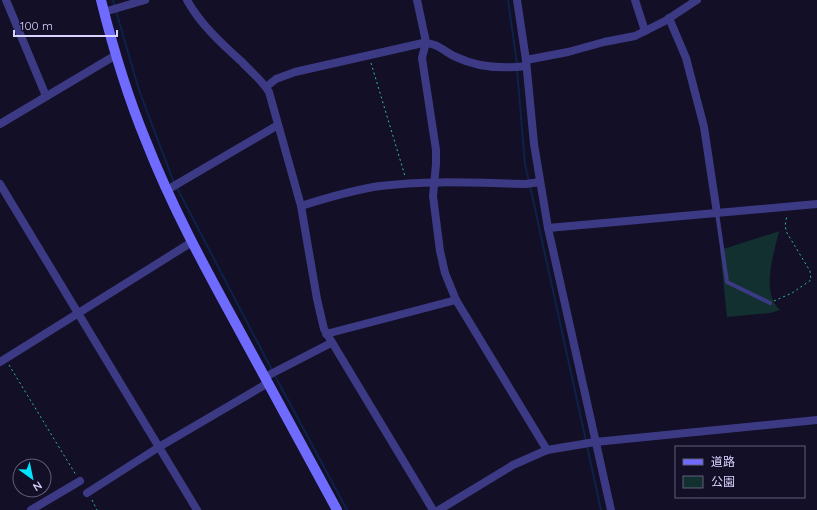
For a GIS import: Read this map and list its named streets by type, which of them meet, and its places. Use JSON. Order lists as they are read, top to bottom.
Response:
{
  "legend": ["道路", "公園"],
  "scale_bar": "100 m",
  "north": "bottom right"
}
